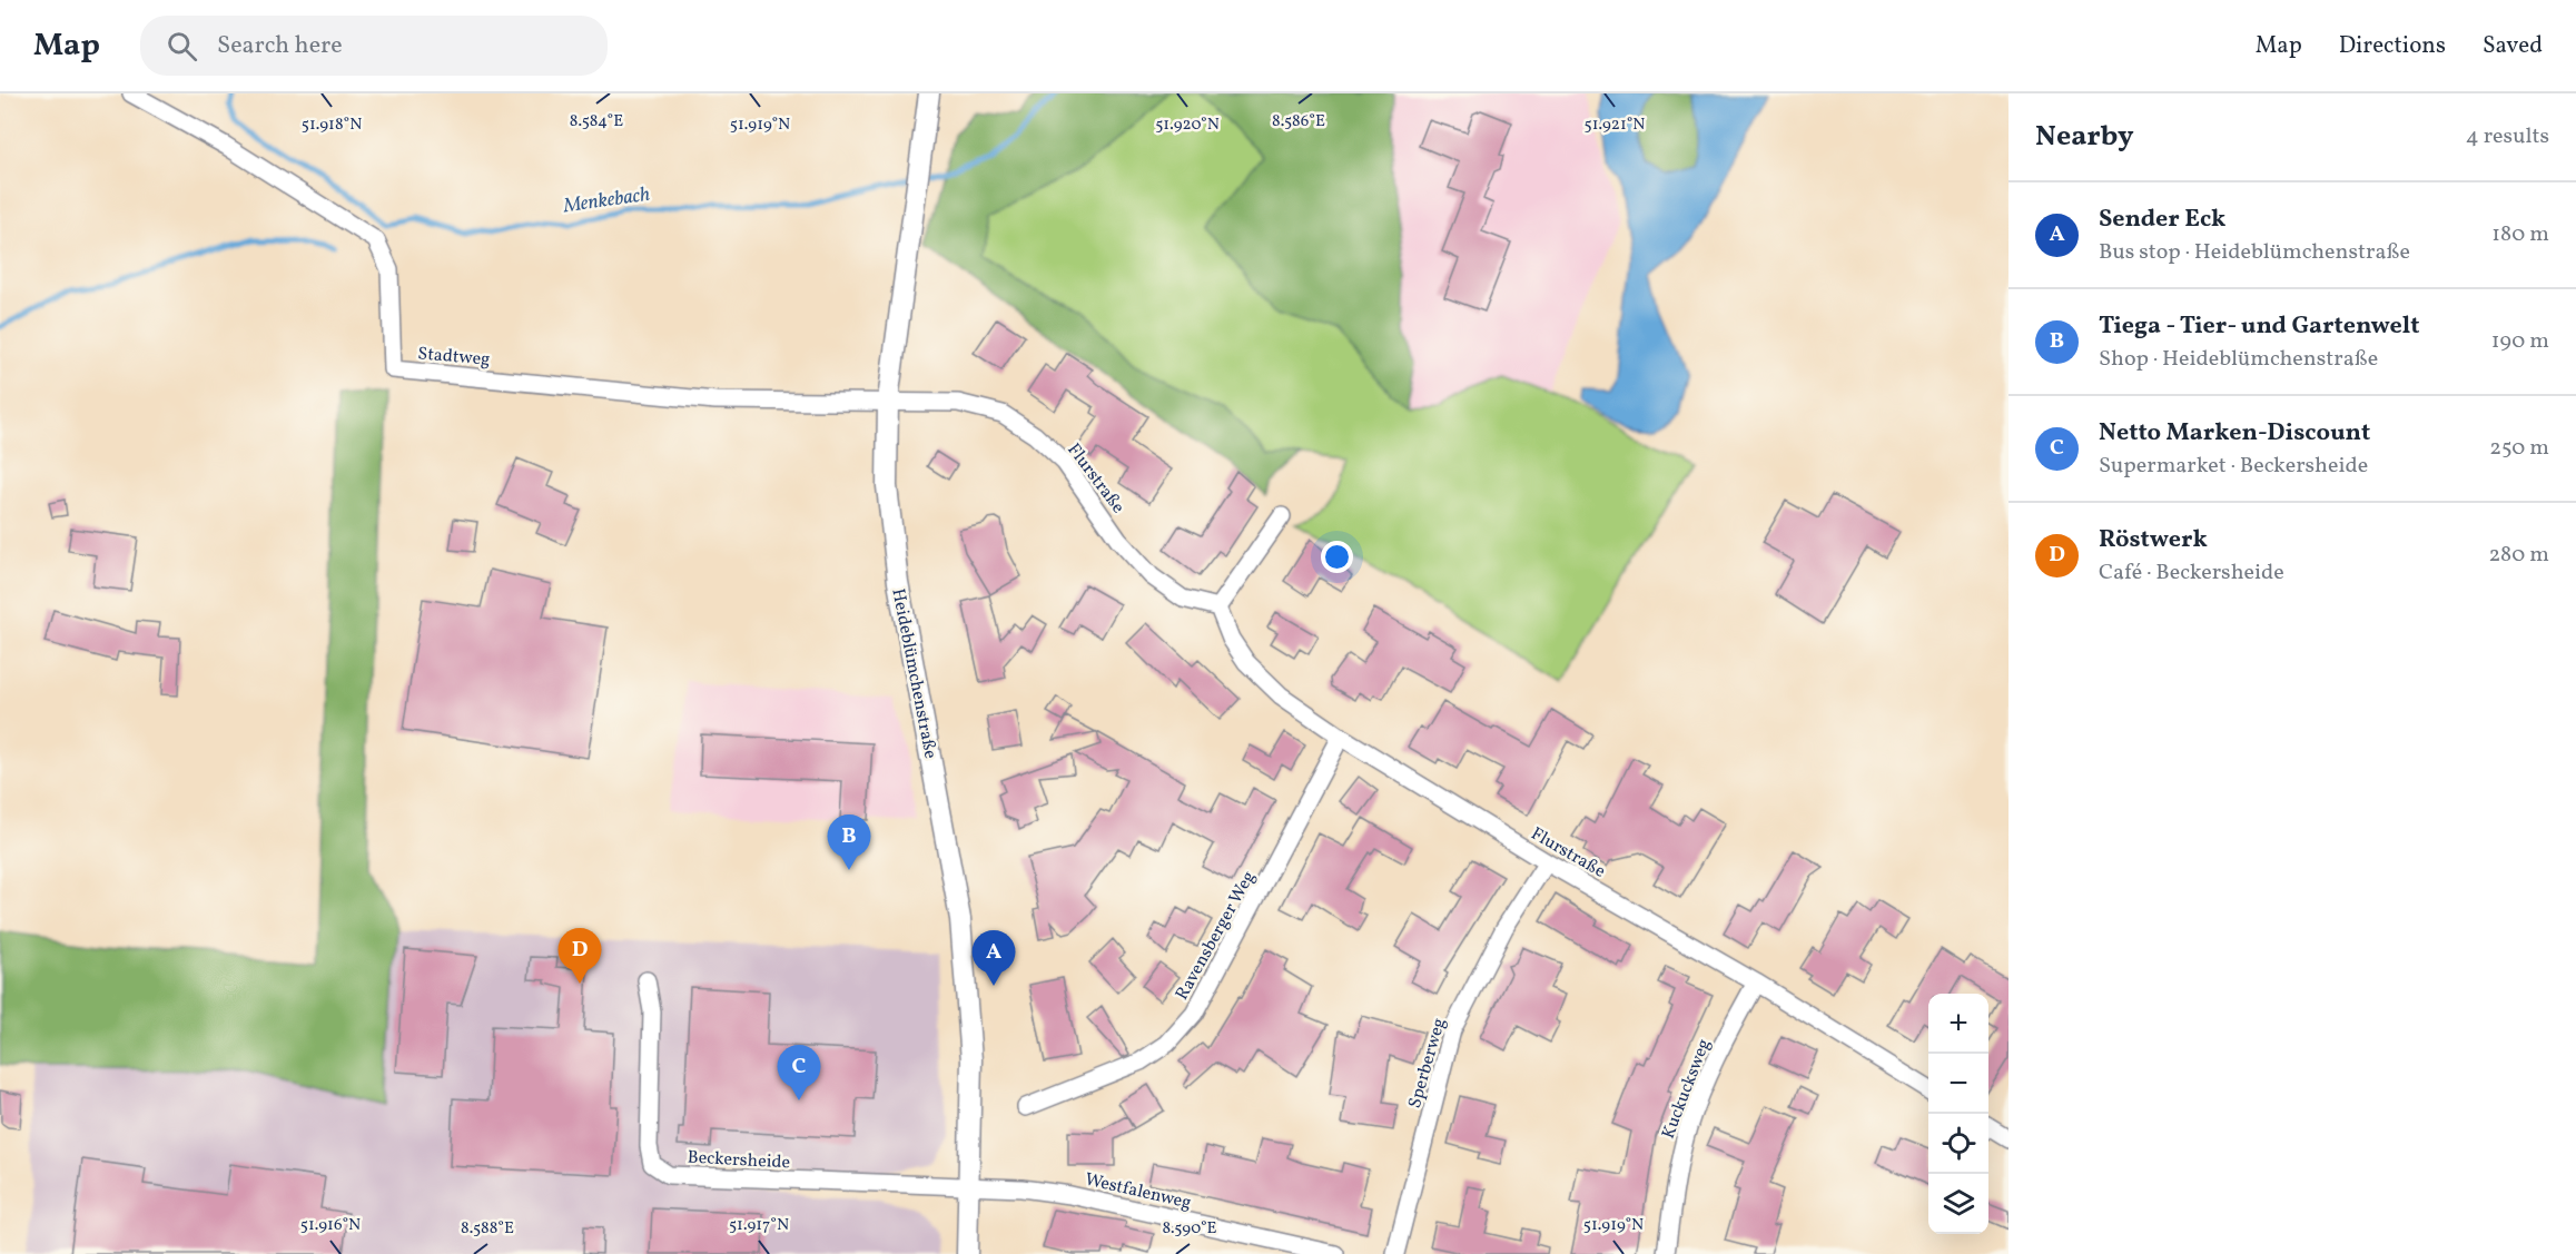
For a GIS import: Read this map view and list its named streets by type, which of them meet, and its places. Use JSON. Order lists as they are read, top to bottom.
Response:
{
  "streets": {
    "street": [
      "Stadtweg",
      "Flurstraße",
      "Heideblümchenstraße",
      "Ravensberger Weg",
      "Sperberweg",
      "Kuckucksweg",
      "Beckersheide",
      "Westfalenweg"
    ]
  },
  "crossings": [
    ["Stadtweg", "Flurstraße"],
    ["Stadtweg", "Heideblümchenstraße"],
    ["Flurstraße", "Heideblümchenstraße"],
    ["Flurstraße", "Ravensberger Weg"],
    ["Flurstraße", "Sperberweg"],
    ["Flurstraße", "Kuckucksweg"],
    ["Heideblümchenstraße", "Beckersheide"],
    ["Heideblümchenstraße", "Westfalenweg"],
    ["Beckersheide", "Westfalenweg"]
  ],
  "water": ["Menkebach"],
  "page": {
    "header": "Map",
    "search": "Search here",
    "nav": ["Map", "Directions", "Saved"],
    "heading": ["Nearby", "4 results"],
    "list": [
      {
        "mark": "A",
        "name": "Sender Eck",
        "note": "Bus stop · Heideblümchenstraße",
        "value": "180 m"
      },
      {
        "mark": "B",
        "name": "Tiega - Tier- und Gartenwelt",
        "note": "Shop · Heideblümchenstraße",
        "value": "190 m"
      },
      {
        "mark": "C",
        "name": "Netto Marken-Discount",
        "note": "Supermarket · Beckersheide",
        "value": "250 m"
      },
      {
        "mark": "D",
        "name": "Röstwerk",
        "note": "Café · Beckersheide",
        "value": "280 m"
      }
    ],
    "pins": [
      "B",
      "D",
      "A",
      "C"
    ],
    "map_buttons": ["+", "−"]
  },
  "coordinates": [
    "8.584°E",
    "8.586°E",
    "51.918°N",
    "51.919°N",
    "51.920°N",
    "51.921°N",
    "51.916°N",
    "51.917°N",
    "8.588°E",
    "8.590°E"
  ]
}
